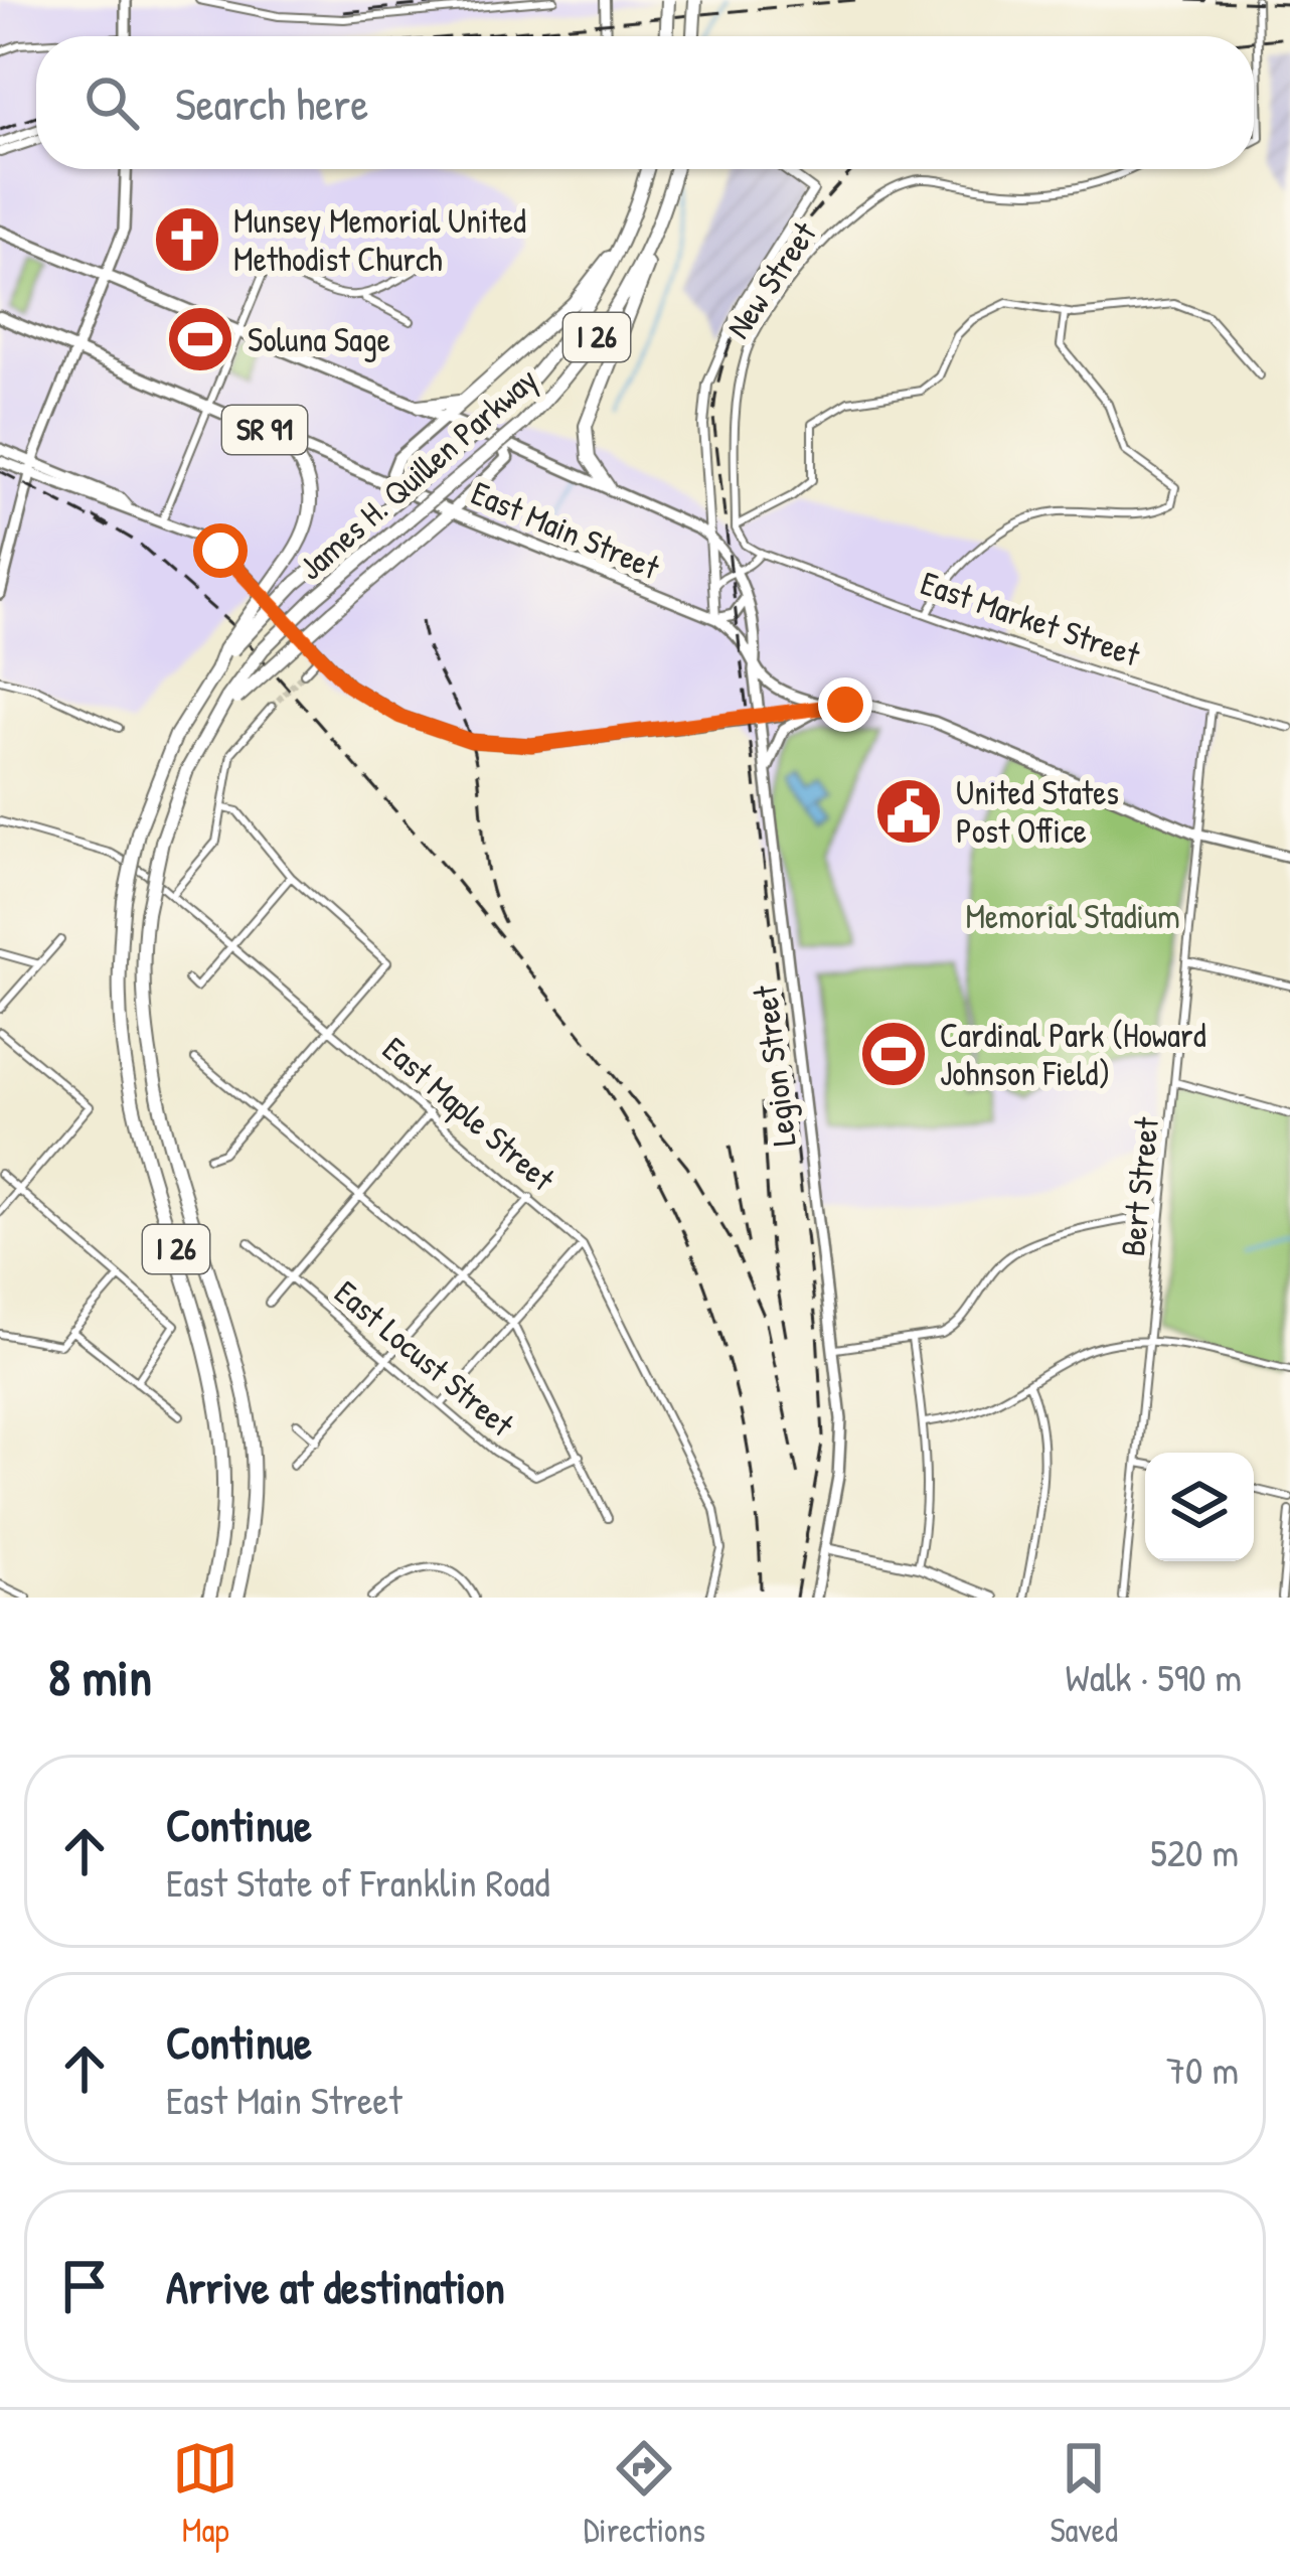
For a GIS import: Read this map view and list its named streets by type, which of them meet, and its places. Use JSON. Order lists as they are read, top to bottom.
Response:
{
  "streets": {
    "highway": ["I 26", "James H. Quillen Parkway"],
    "main road": ["SR 91", "East Main Street", "Legion Street"],
    "street": [
      "New Street",
      "East Market Street",
      "East Maple Street",
      "Bert Street",
      "East Locust Street"
    ]
  },
  "crossings": [
    ["I 26", "James H. Quillen Parkway"],
    ["SR 91", "East Main Street"],
    ["SR 91", "Legion Street"],
    ["East Market Street", "Bert Street"]
  ],
  "parks": ["Memorial Stadium"],
  "places": {
    "church": ["Munsey Memorial United Methodist Church"],
    "sports": ["Soluna Sage", "Cardinal Park (Howard Johnson Field)"],
    "public building": ["United States Post Office"]
  },
  "page": {
    "search": "Search here",
    "heading": ["8 min", "Walk · 590 m"],
    "list": [
      ["Continue", "East State of Franklin Road", "520 m"],
      ["Continue", "East Main Street", "70 m"],
      "Arrive at destination"
    ],
    "nav": ["Map", "Directions", "Saved"]
  }
}
